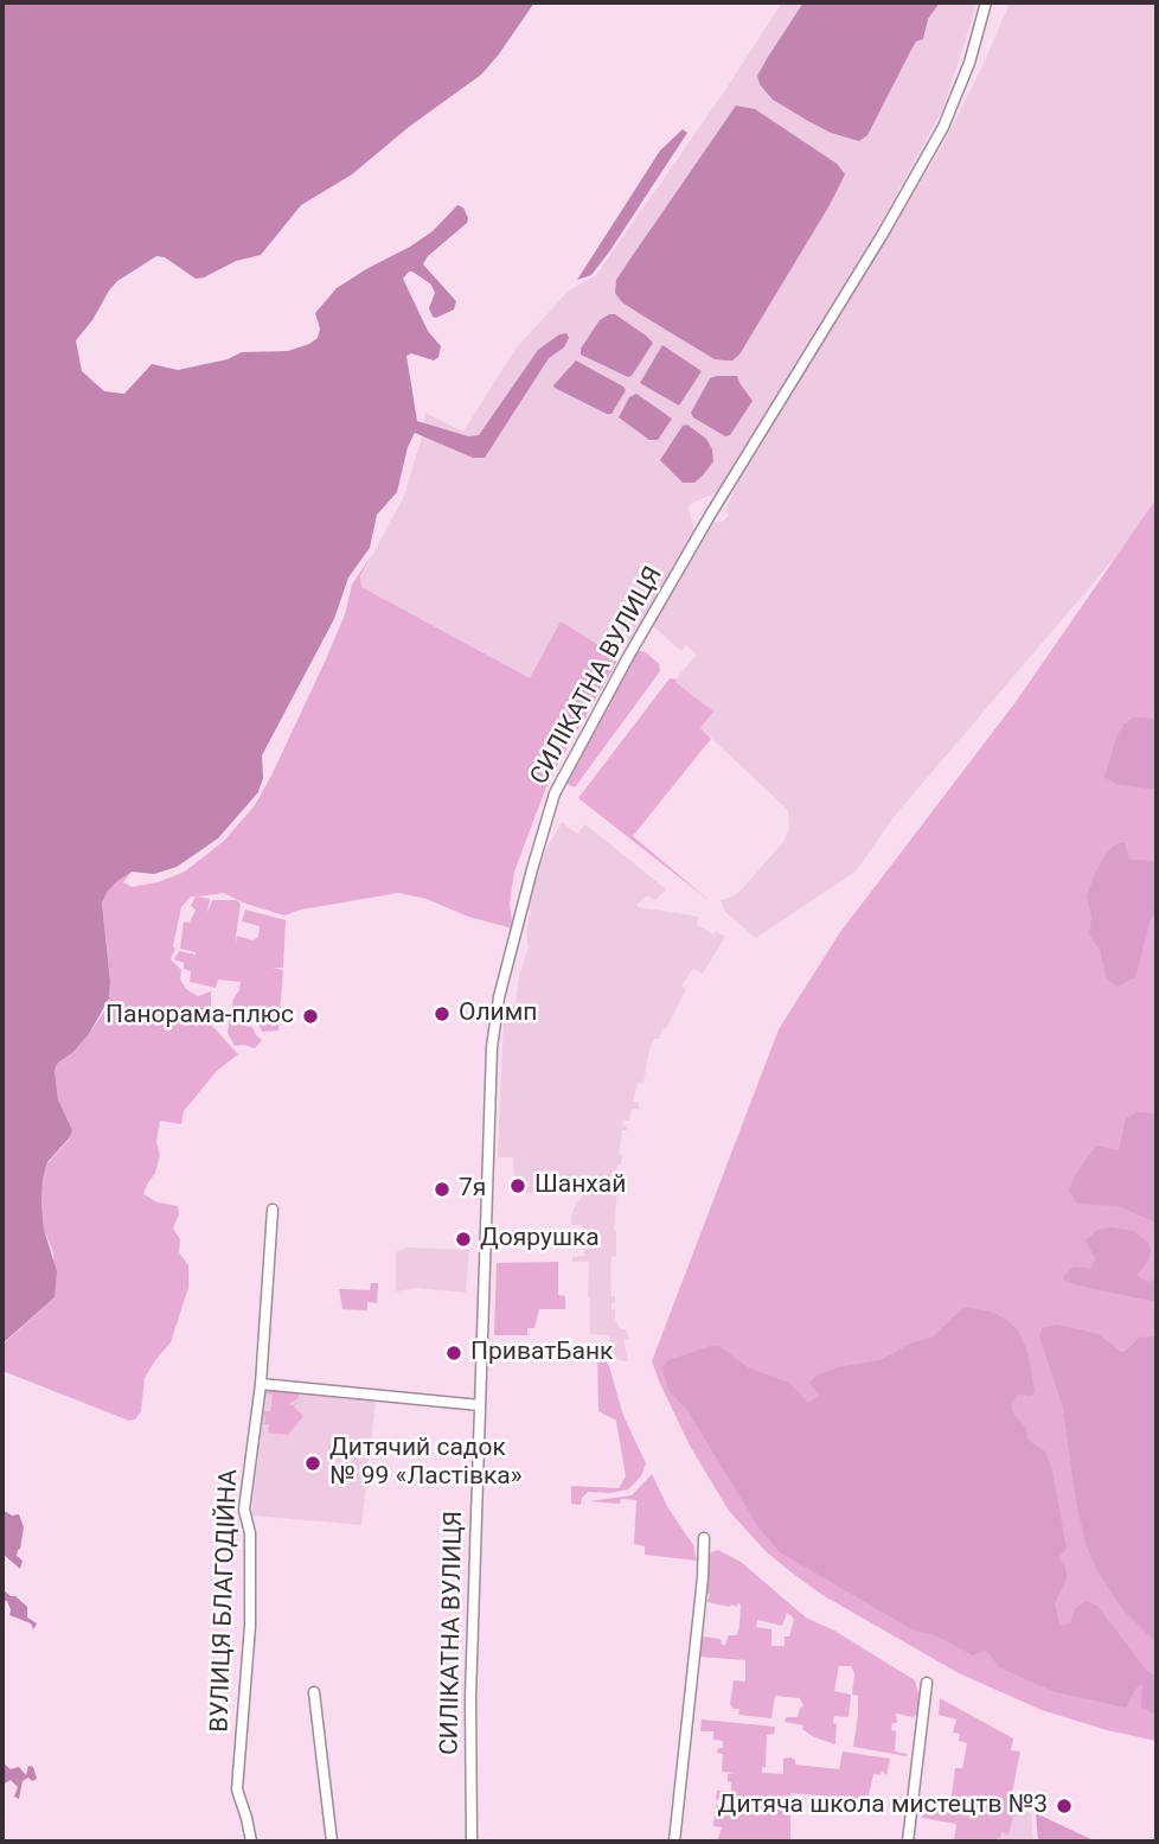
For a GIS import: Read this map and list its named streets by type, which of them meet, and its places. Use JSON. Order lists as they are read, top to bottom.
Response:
{
  "streets": {
    "street": ["СИЛІКАТНА ВУЛИЦЯ", "ВУЛИЦЯ БЛАГОДІЙНА"]
  },
  "places": [
    "Олимп",
    "Панорама-плюс",
    "Шанхай",
    "7я",
    "Доярушка",
    "ПриватБанк",
    "Дитячий садок № 99 «Ластівка»",
    "Дитяча школа мистецтв №3"
  ]
}
